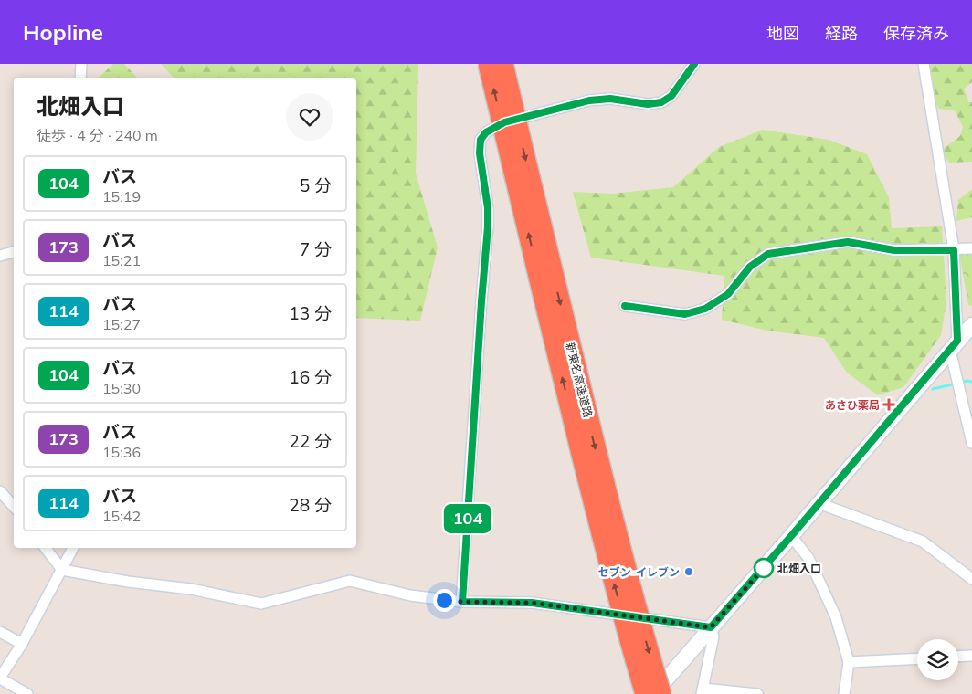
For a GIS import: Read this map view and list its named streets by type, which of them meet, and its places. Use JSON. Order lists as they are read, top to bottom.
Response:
{
  "streets": {
    "highway": ["新東名高速道路"]
  },
  "places": {
    "health": ["あさひ薬局"],
    "other": ["北畑入口", "セブン-イレブン"]
  },
  "lines": ["bus line 104"],
  "page": {
    "header": "Hopline",
    "nav": ["地図", "経路", "保存済み"],
    "on_map": "104",
    "heading": ["北畑入口", "徒歩 · 4 分 · 240 m"],
    "list": [
      {
        "mark": "104",
        "name": "バス",
        "note": "15:19",
        "value": "5 分"
      },
      {
        "mark": "173",
        "name": "バス",
        "note": "15:21",
        "value": "7 分"
      },
      {
        "mark": "114",
        "name": "バス",
        "note": "15:27",
        "value": "13 分"
      },
      {
        "mark": "104",
        "name": "バス",
        "note": "15:30",
        "value": "16 分"
      },
      {
        "mark": "173",
        "name": "バス",
        "note": "15:36",
        "value": "22 分"
      },
      {
        "mark": "114",
        "name": "バス",
        "note": "15:42",
        "value": "28 分"
      }
    ]
  }
}
